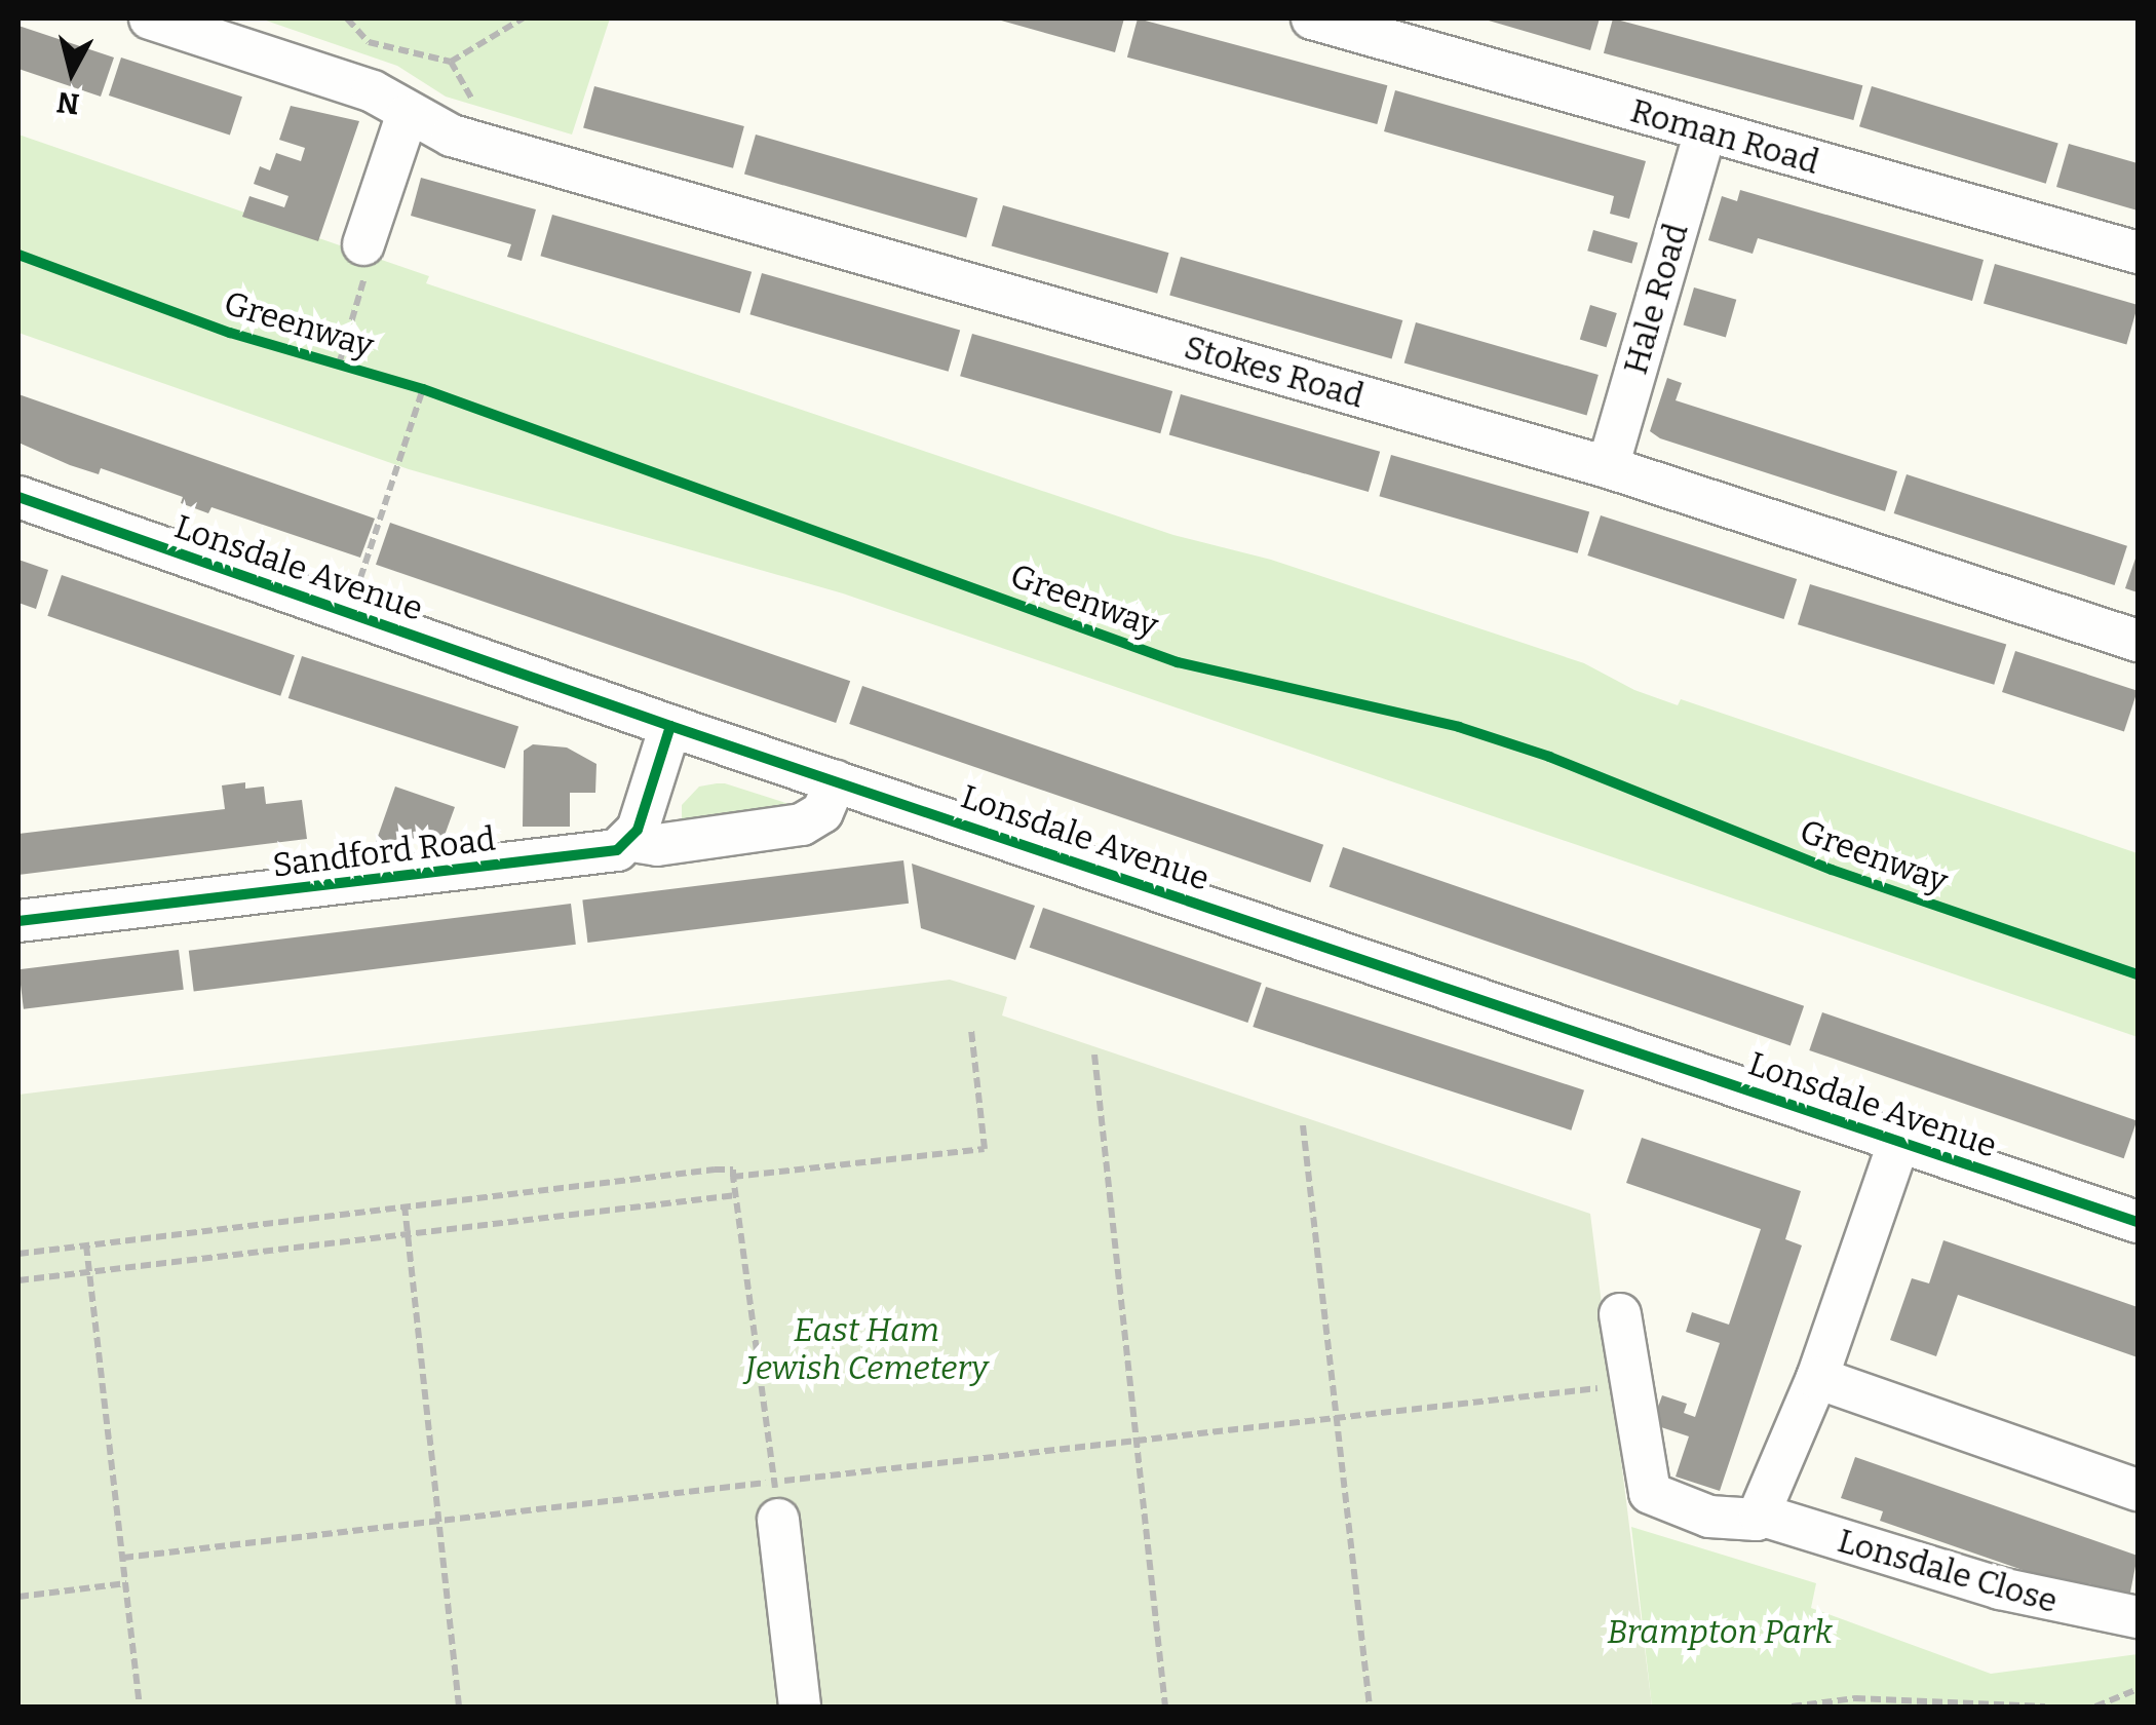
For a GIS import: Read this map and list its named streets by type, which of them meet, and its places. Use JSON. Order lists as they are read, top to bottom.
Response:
{
  "streets": {
    "street": [
      "Roman Road",
      "Hale Road",
      "Stokes Road",
      "Lonsdale Avenue",
      "Sandford Road",
      "Lonsdale Close"
    ],
    "cycle path": ["Greenway"]
  },
  "crossings": [
    ["Roman Road", "Hale Road"],
    ["Hale Road", "Stokes Road"],
    ["Lonsdale Avenue", "Sandford Road"]
  ],
  "parks": ["East Ham Jewish Cemetery", "Brampton Park"],
  "north": "bottom"
}
